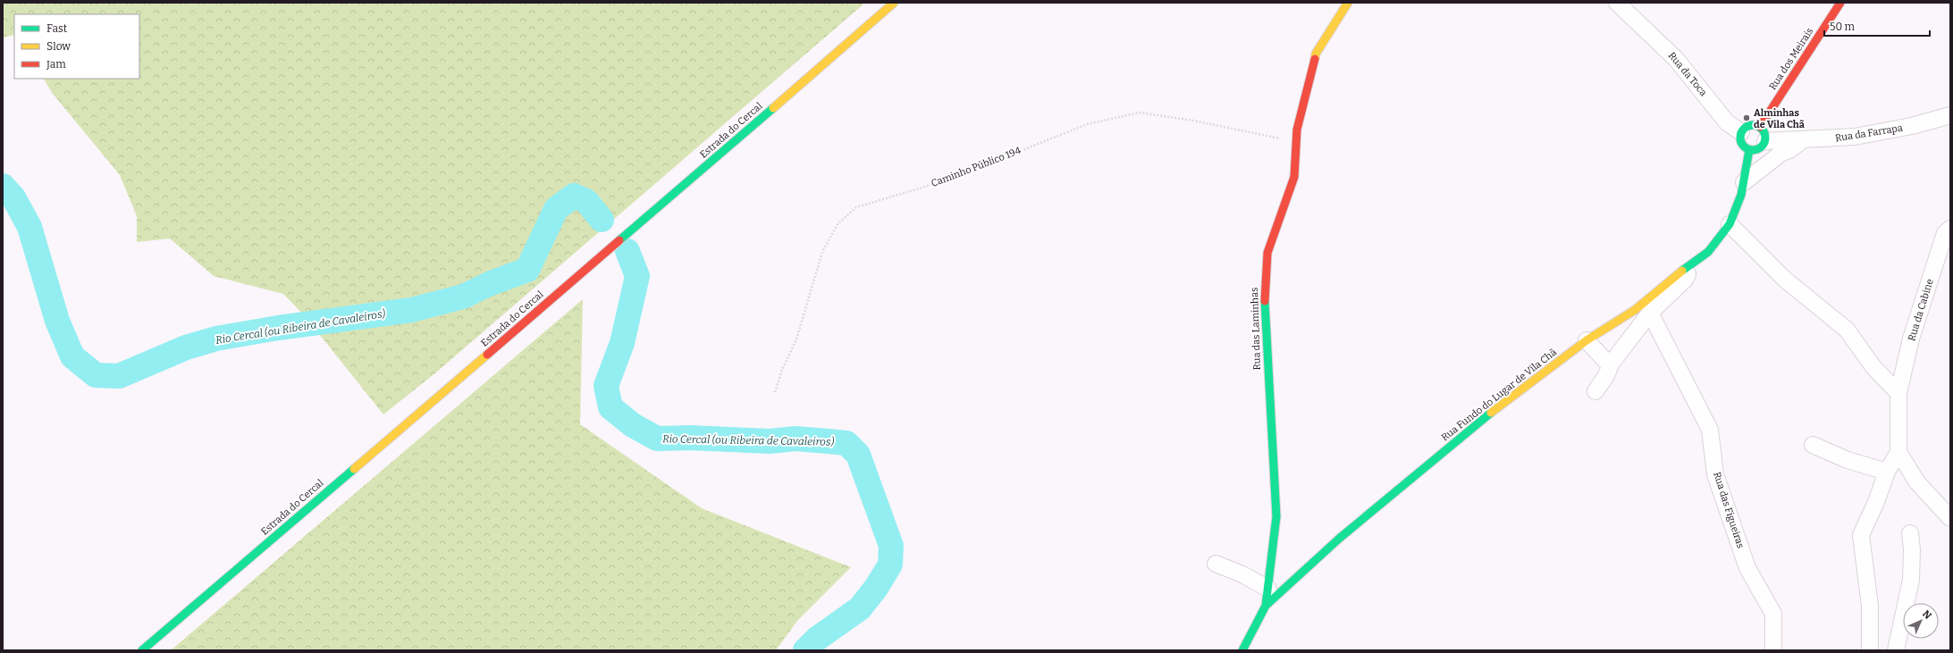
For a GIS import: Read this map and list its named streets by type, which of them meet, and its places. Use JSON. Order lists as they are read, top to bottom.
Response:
{
  "streets": {
    "street": [
      "Rua dos Meirais",
      "Rua da Toca",
      "Estrada do Cercal",
      "Rua da Farrapa",
      "Rua da Cabine",
      "Rua das Laminhas",
      "Rua Fundo do Lugar de Vila Chã",
      "Rua das Figueiras"
    ],
    "path": ["Caminho Público 194"]
  },
  "crossings": [
    ["Rua dos Meirais", "Rua da Toca"],
    ["Rua dos Meirais", "Rua da Farrapa"],
    ["Rua dos Meirais", "Rua Fundo do Lugar de Vila Chã"],
    ["Rua da Toca", "Rua da Farrapa"],
    ["Rua da Toca", "Rua Fundo do Lugar de Vila Chã"],
    ["Rua da Farrapa", "Rua Fundo do Lugar de Vila Chã"],
    ["Caminho Público 194", "Rua das Laminhas"],
    ["Rua das Laminhas", "Rua Fundo do Lugar de Vila Chã"]
  ],
  "water": ["Rio Cercal (ou Ribeira de Cavaleiros)"],
  "places": ["Alminhas de Vila Chã"],
  "legend": ["Fast", "Slow", "Jam"],
  "scale_bar": "50 m",
  "north": "top right"
}
